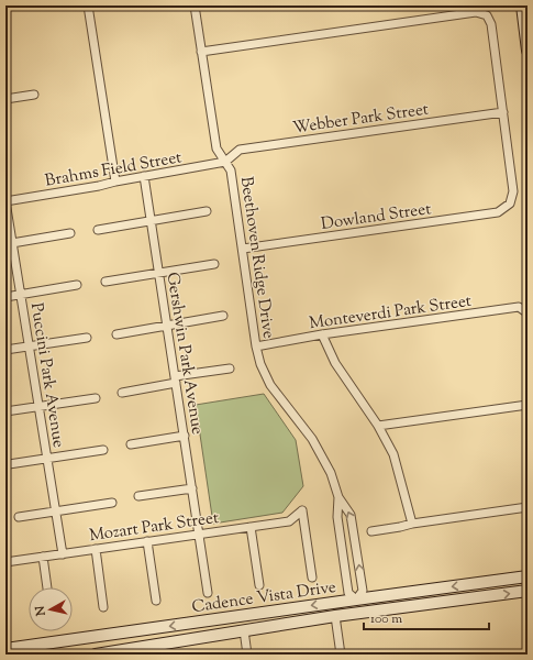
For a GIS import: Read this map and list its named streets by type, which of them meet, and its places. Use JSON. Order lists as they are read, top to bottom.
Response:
{
  "streets": {
    "street": [
      "Webber Park Street",
      "Brahms Field Street",
      "Dowland Street",
      "Beethoven Ridge Drive",
      "Monteverdi Park Street",
      "Gershwin Park Avenue",
      "Puccini Park Avenue",
      "Mozart Park Street",
      "Cadence Vista Drive"
    ]
  },
  "crossings": [
    ["Webber Park Street", "Brahms Field Street"],
    ["Webber Park Street", "Dowland Street"],
    ["Webber Park Street", "Beethoven Ridge Drive"],
    ["Brahms Field Street", "Beethoven Ridge Drive"],
    ["Brahms Field Street", "Gershwin Park Avenue"],
    ["Brahms Field Street", "Puccini Park Avenue"],
    ["Dowland Street", "Beethoven Ridge Drive"],
    ["Beethoven Ridge Drive", "Monteverdi Park Street"],
    ["Beethoven Ridge Drive", "Cadence Vista Drive"],
    ["Gershwin Park Avenue", "Mozart Park Street"],
    ["Puccini Park Avenue", "Mozart Park Street"]
  ],
  "scale_bar": "100 m",
  "north": "left"
}
